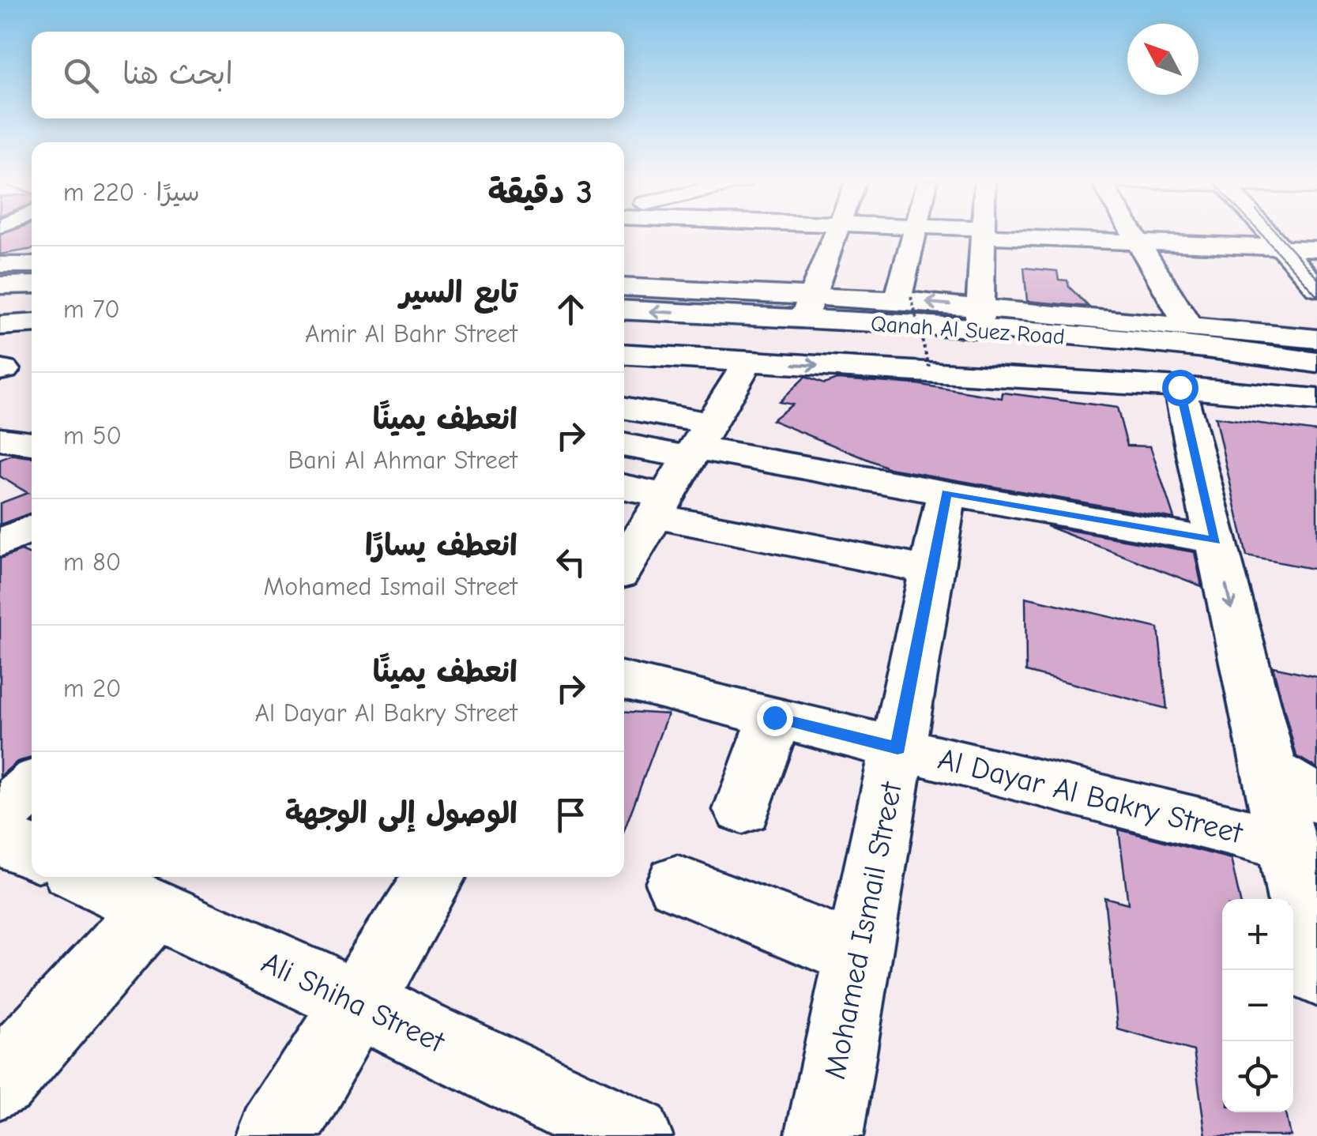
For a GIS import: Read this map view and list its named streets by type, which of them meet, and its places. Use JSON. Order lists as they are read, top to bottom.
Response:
{
  "streets": {
    "main road": [
      "Qanah Al Suez Road",
      "Al Dayar Al Bakry Street",
      "Mohamed Ismail Street",
      "Ali Shiha Street"
    ]
  },
  "crossings": [
    ["Al Dayar Al Bakry Street", "Mohamed Ismail Street"]
  ],
  "north": "top left",
  "page": {
    "search": "ابحث هنا",
    "heading": ["3 دقيقة", "سيرًا · 220 m"],
    "list": [
      ["تابع السير", "Amir Al Bahr Street", "70 m"],
      ["انعطف يمينًا", "Bani Al Ahmar Street", "50 m"],
      ["انعطف يسارًا", "Mohamed Ismail Street", "80 m"],
      ["انعطف يمينًا", "Al Dayar Al Bakry Street", "20 m"],
      "الوصول إلى الوجهة"
    ],
    "map_buttons": ["+", "−"]
  }
}
